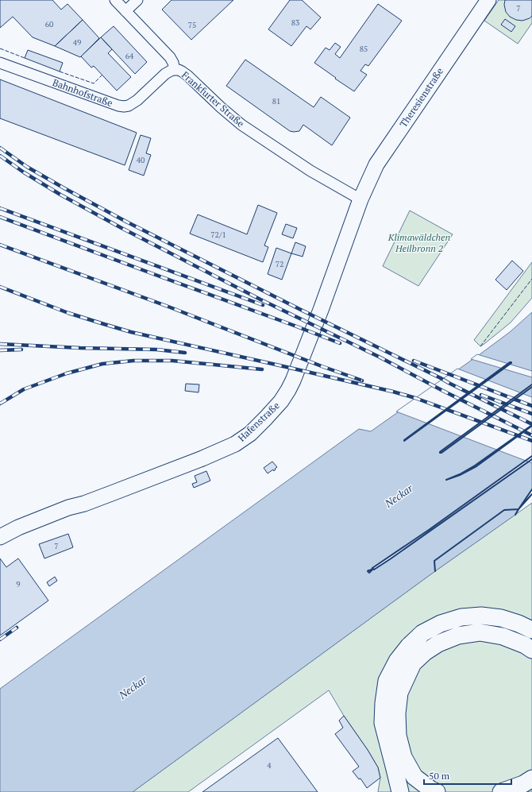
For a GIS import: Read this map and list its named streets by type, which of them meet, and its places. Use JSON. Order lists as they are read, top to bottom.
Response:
{
  "streets": {
    "main road": ["Theresienstraße", "Hafenstraße"],
    "street": ["Bahnhofstraße", "Frankfurter Straße"]
  },
  "crossings": [
    ["Bahnhofstraße", "Frankfurter Straße"],
    ["Theresienstraße", "Frankfurter Straße"],
    ["Theresienstraße", "Hafenstraße"],
    ["Frankfurter Straße", "Hafenstraße"]
  ],
  "water": ["Neckar"],
  "parks": ["Klimawäldchen Heilbronn 2"],
  "house_numbers": [
    "7",
    "83",
    "60",
    "75",
    "49",
    "85",
    "64",
    "81",
    "40",
    "72/1",
    "72",
    "7",
    "9",
    "4"
  ],
  "scale_bar": "50 m"
}
